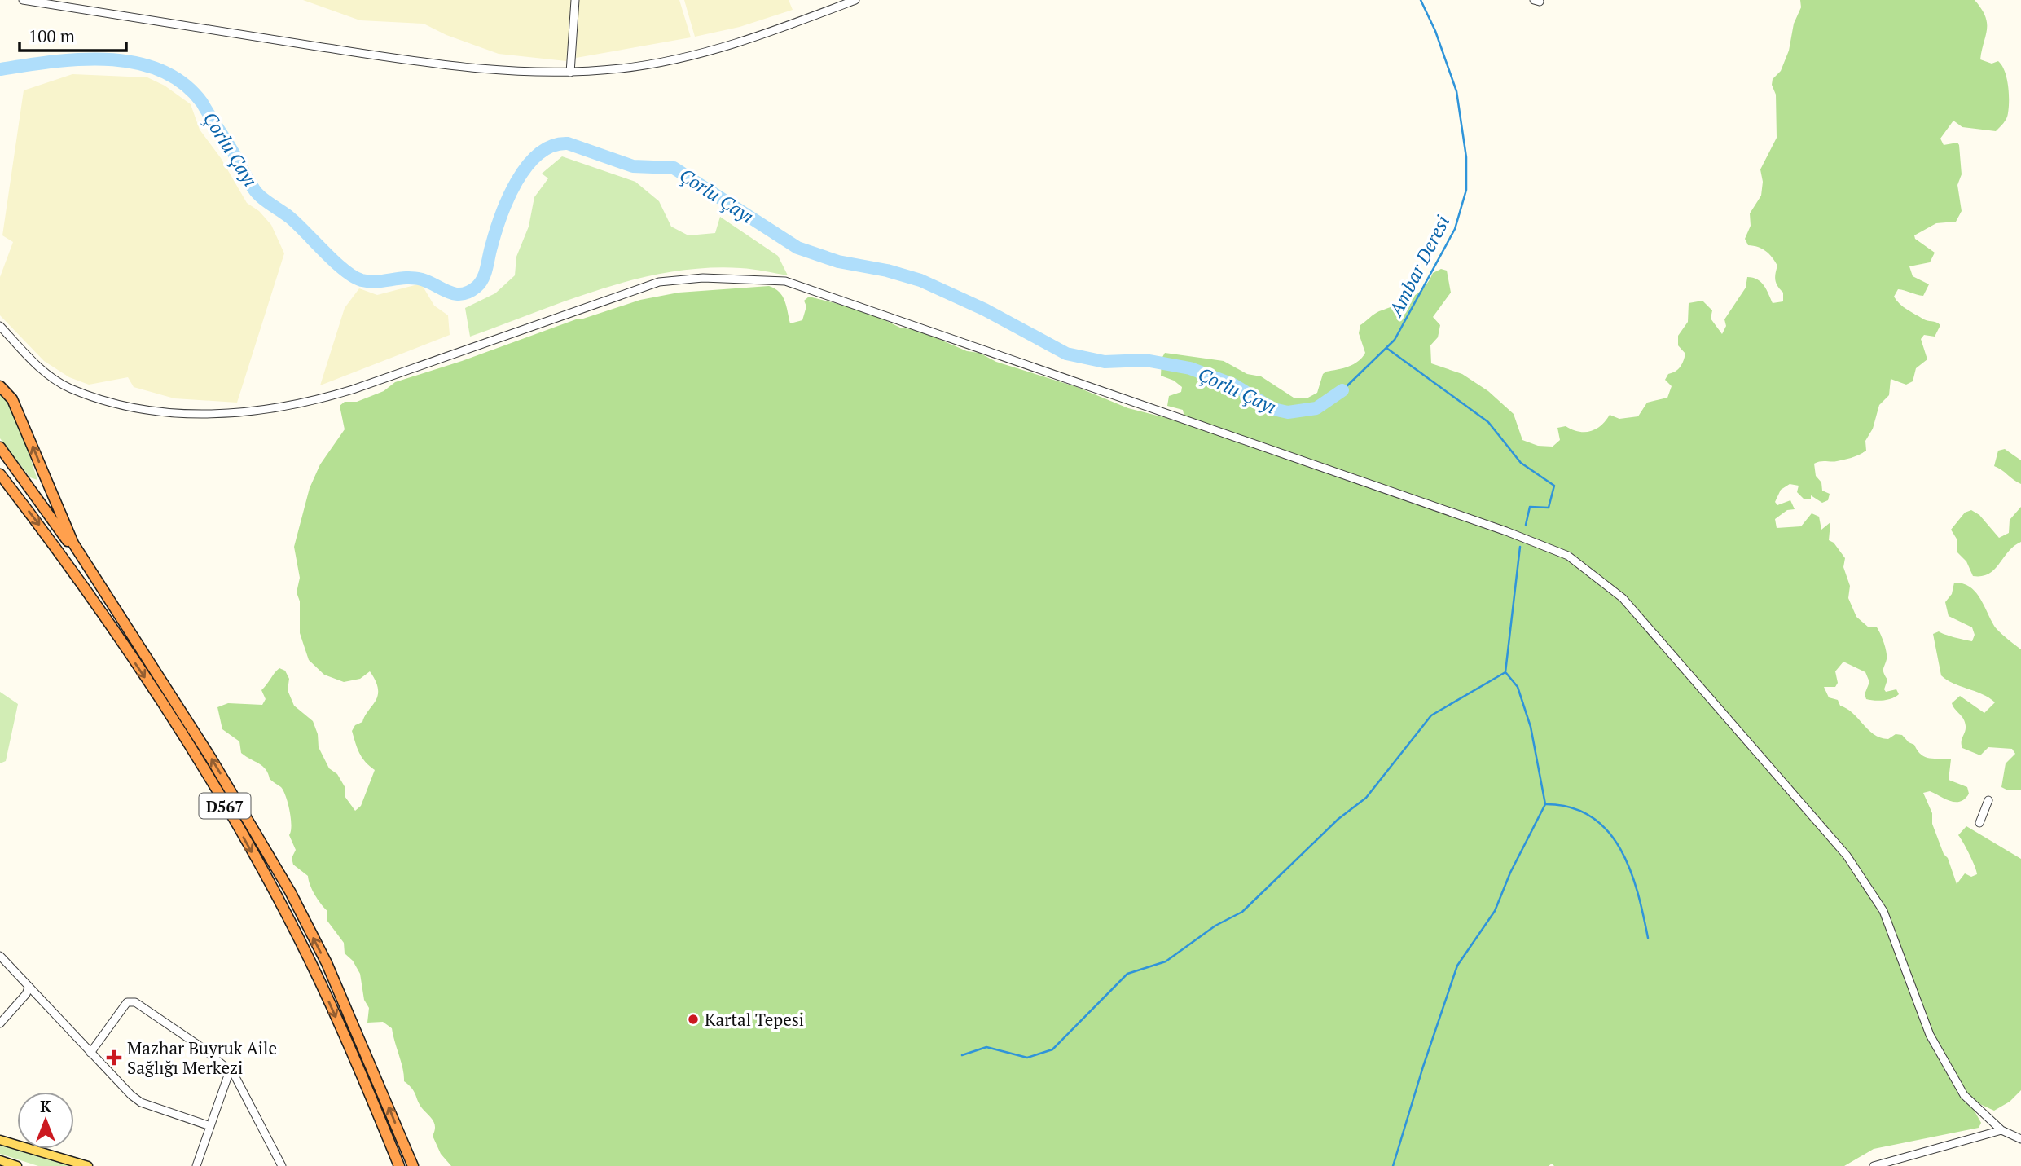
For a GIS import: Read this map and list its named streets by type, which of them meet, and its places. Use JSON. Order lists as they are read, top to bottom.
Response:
{
  "streets": {
    "highway": ["D567"]
  },
  "water": ["Çorlu Çayı", "Ambar Deresi"],
  "places": {
    "other": ["Kartal Tepesi"],
    "health": ["Mazhar Buyruk Aile Sağlığı Merkezi"]
  },
  "scale_bar": "100 m",
  "north": "top"
}
